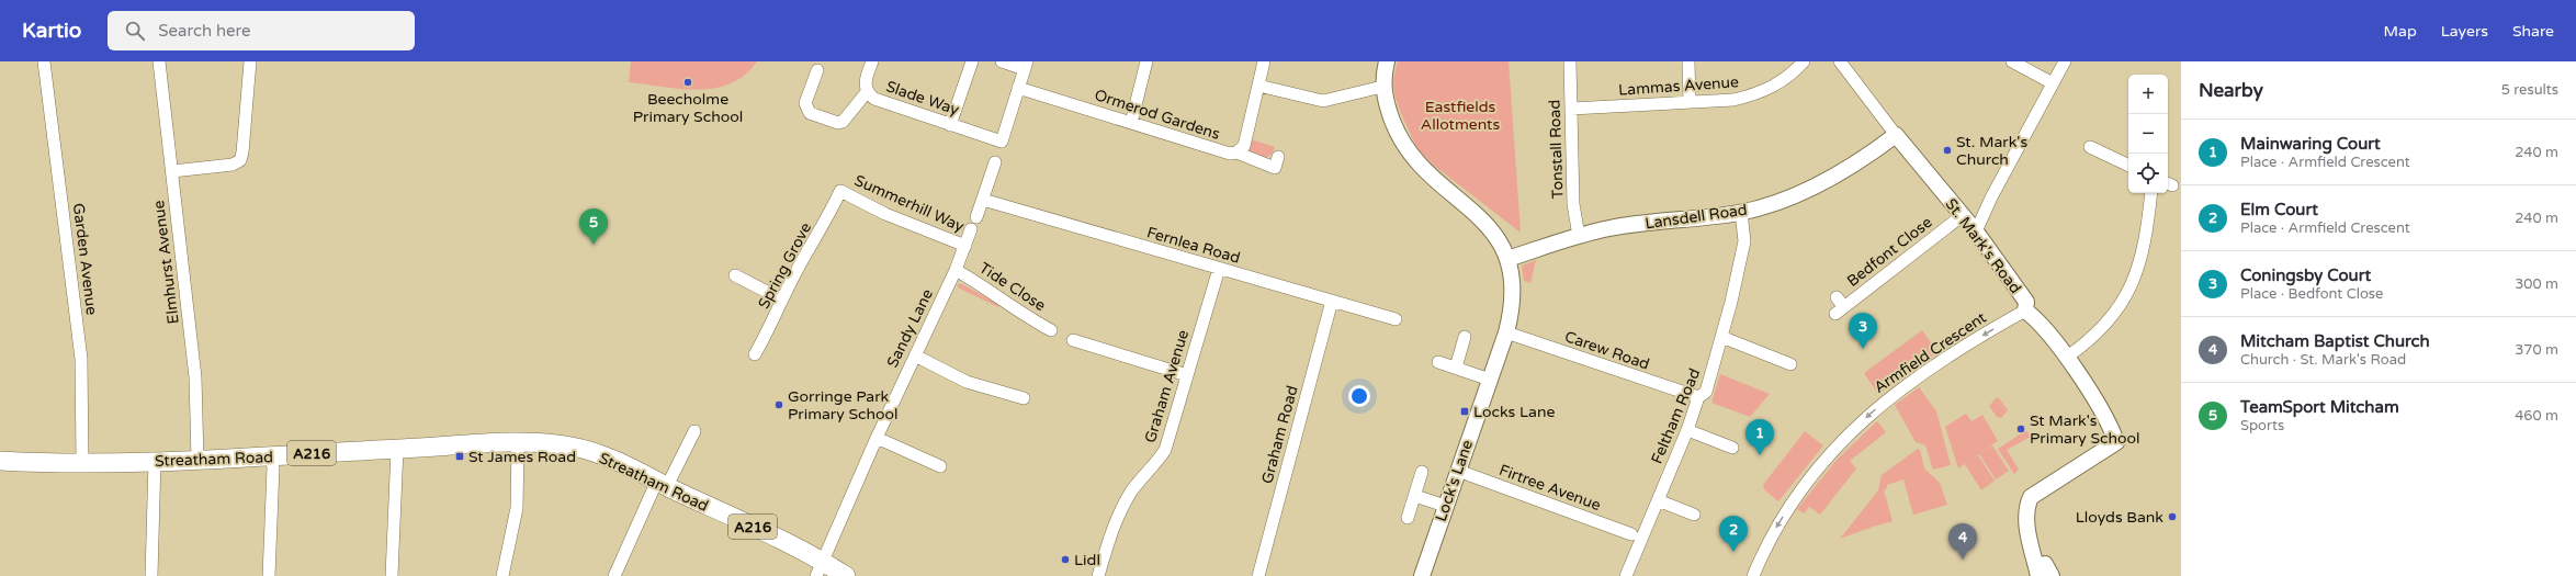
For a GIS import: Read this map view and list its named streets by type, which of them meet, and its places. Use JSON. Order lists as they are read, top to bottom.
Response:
{
  "streets": {
    "main road": ["A216", "Streatham Road"],
    "street": [
      "Lammas Avenue",
      "Slade Way",
      "Ormerod Gardens",
      "Tonstall Road",
      "Summerhill Way",
      "Lansdell Road",
      "Fernlea Road",
      "St. Mark's Road",
      "Bedfont Close",
      "Garden Avenue",
      "Elmhurst Avenue",
      "Spring Grove",
      "Tide Close",
      "Sandy Lane",
      "Carew Road",
      "Armfield Crescent",
      "Graham Avenue",
      "Feltham Road",
      "Graham Road",
      "Lock's Lane",
      "Firtree Avenue"
    ]
  },
  "crossings": [
    ["Lammas Avenue", "Tonstall Road"],
    ["Slade Way", "Ormerod Gardens"],
    ["Tonstall Road", "Lansdell Road"],
    ["Summerhill Way", "Spring Grove"],
    ["Summerhill Way", "Sandy Lane"],
    ["Lansdell Road", "St. Mark's Road"],
    ["Lansdell Road", "Feltham Road"],
    ["Lansdell Road", "Lock's Lane"],
    ["Fernlea Road", "Graham Avenue"],
    ["Fernlea Road", "Graham Road"],
    ["St. Mark's Road", "Bedfont Close"],
    ["St. Mark's Road", "Armfield Crescent"],
    ["Garden Avenue", "Streatham Road"],
    ["Elmhurst Avenue", "Streatham Road"],
    ["Tide Close", "Sandy Lane"],
    ["Sandy Lane", "Streatham Road"],
    ["Carew Road", "Feltham Road"],
    ["Carew Road", "Lock's Lane"],
    ["Lock's Lane", "Firtree Avenue"]
  ],
  "one_way": ["Armfield Crescent"],
  "parks": ["Eastfields Allotments"],
  "places": {
    "other": [
      "Beecholme Primary School",
      "St. Mark's Church",
      "Gorringe Park Primary School",
      "St Mark's Primary School",
      "Lloyds Bank",
      "Lidl"
    ],
    "transit": ["Locks Lane", "St James Road"]
  },
  "page": {
    "header": "Kartio",
    "search": "Search here",
    "nav": ["Map", "Layers", "Share"],
    "heading": ["Nearby", "5 results"],
    "map_buttons": ["+", "−"],
    "list": [
      {
        "mark": "1",
        "name": "Mainwaring Court",
        "note": "Place · Armfield Crescent",
        "value": "240 m"
      },
      {
        "mark": "2",
        "name": "Elm Court",
        "note": "Place · Armfield Crescent",
        "value": "240 m"
      },
      {
        "mark": "3",
        "name": "Coningsby Court",
        "note": "Place · Bedfont Close",
        "value": "300 m"
      },
      {
        "mark": "4",
        "name": "Mitcham Baptist Church",
        "note": "Church · St. Mark's Road",
        "value": "370 m"
      },
      {
        "mark": "5",
        "name": "TeamSport Mitcham",
        "note": "Sports",
        "value": "460 m"
      }
    ],
    "pins": [
      "5",
      "3",
      "1",
      "2",
      "4"
    ]
  }
}
